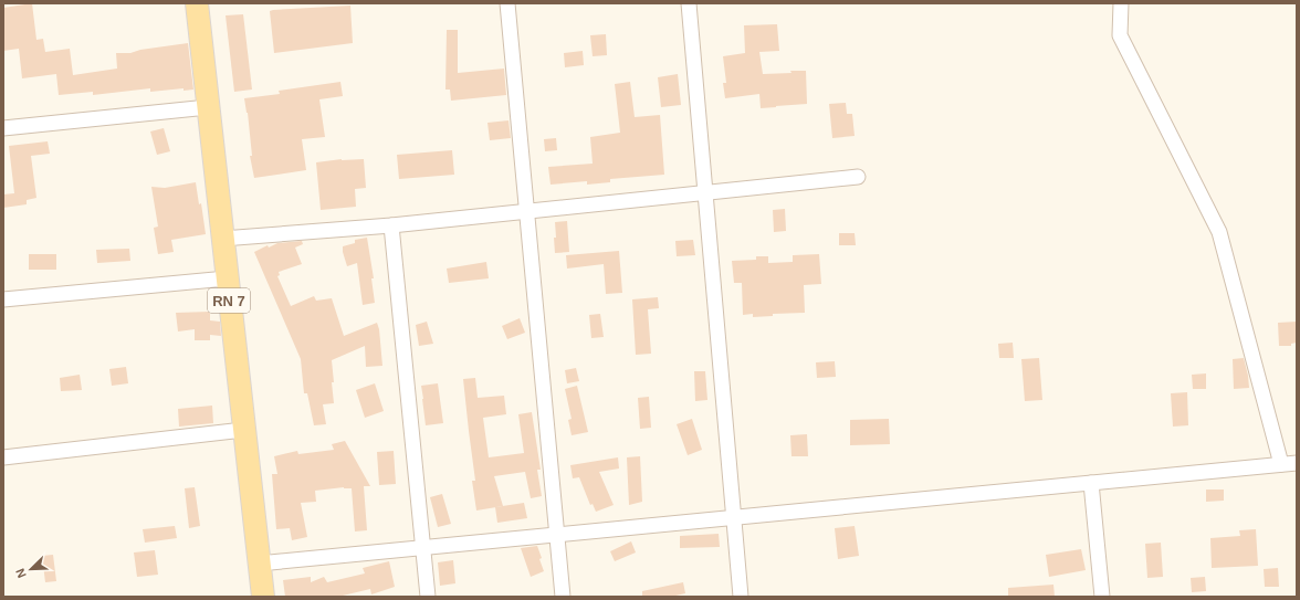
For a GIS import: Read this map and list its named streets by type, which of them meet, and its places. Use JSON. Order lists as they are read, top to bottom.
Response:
{
  "streets": {
    "main road": ["RN 7"]
  },
  "north": "bottom left"
}
